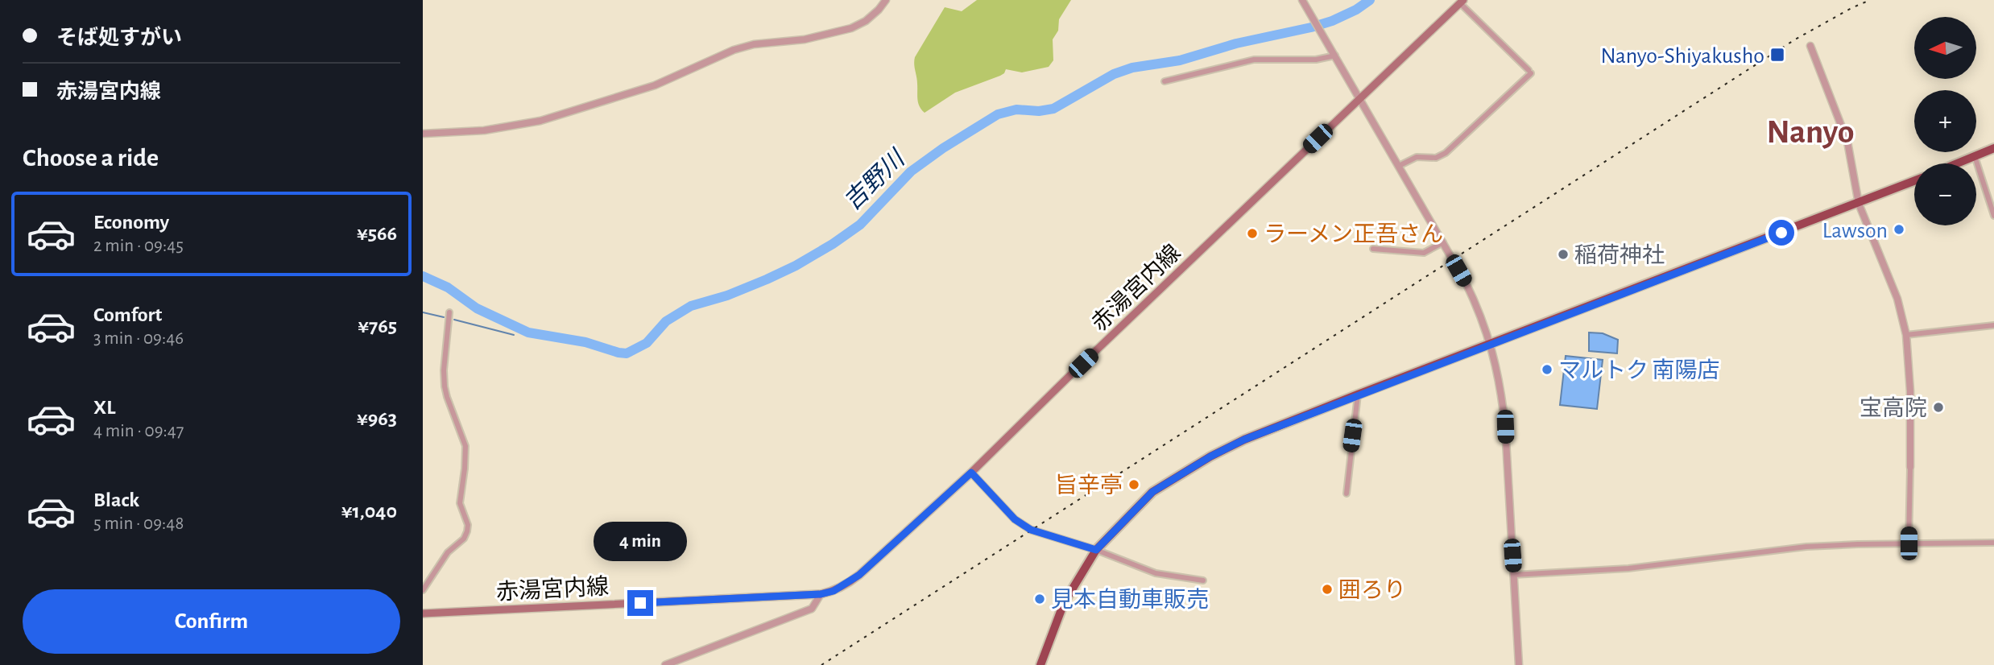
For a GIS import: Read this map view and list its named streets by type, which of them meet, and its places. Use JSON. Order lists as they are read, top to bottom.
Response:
{
  "streets": {
    "main road": ["赤湯宮内線"]
  },
  "districts": ["Nanyo"],
  "water": ["吉野川"],
  "places": {
    "transit": ["Nanyo-Shiyakusho"],
    "other": [
      "Lawson",
      "ラーメン正吾さん",
      "稲荷神社",
      "マルトク 南陽店",
      "宝高院",
      "旨辛亭",
      "囲ろり",
      "見本自動車販売"
    ]
  },
  "north": "left",
  "page": {
    "banner": ["そば処すがい", "赤湯宮内線"],
    "map_buttons": ["+", "−"],
    "heading": "Choose a ride",
    "list": [
      {
        "name": "Economy",
        "note": "2 min · 09:45",
        "value": "¥566"
      },
      {
        "name": "Comfort",
        "note": "3 min · 09:46",
        "value": "¥765"
      },
      {
        "name": "XL",
        "note": "4 min · 09:47",
        "value": "¥963"
      },
      {
        "name": "Black",
        "note": "5 min · 09:48",
        "value": "¥1,040"
      }
    ],
    "bubble": "4 min",
    "buttons": "Confirm"
  }
}
